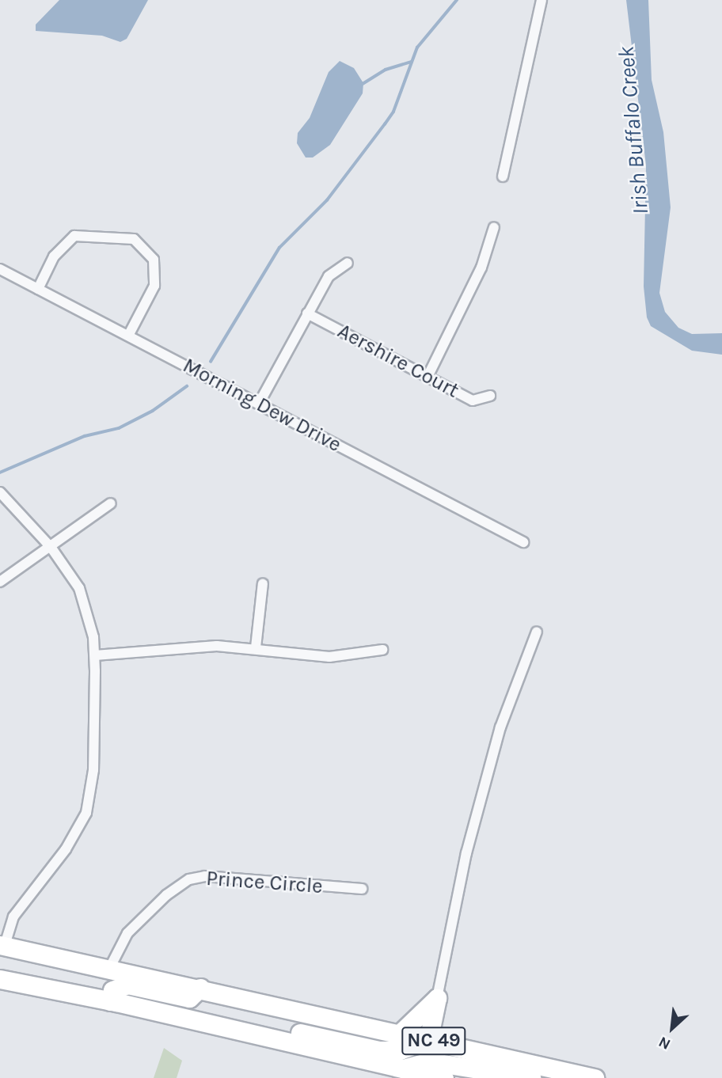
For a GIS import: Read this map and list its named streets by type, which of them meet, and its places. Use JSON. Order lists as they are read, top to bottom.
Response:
{
  "streets": {
    "highway": ["NC 49"],
    "street": ["Aershire Court", "Morning Dew Drive", "Prince Circle"]
  },
  "crossings": [
    ["Prince Circle", "NC 49"]
  ],
  "water": ["Irish Buffalo Creek"],
  "north": "bottom left"
}
